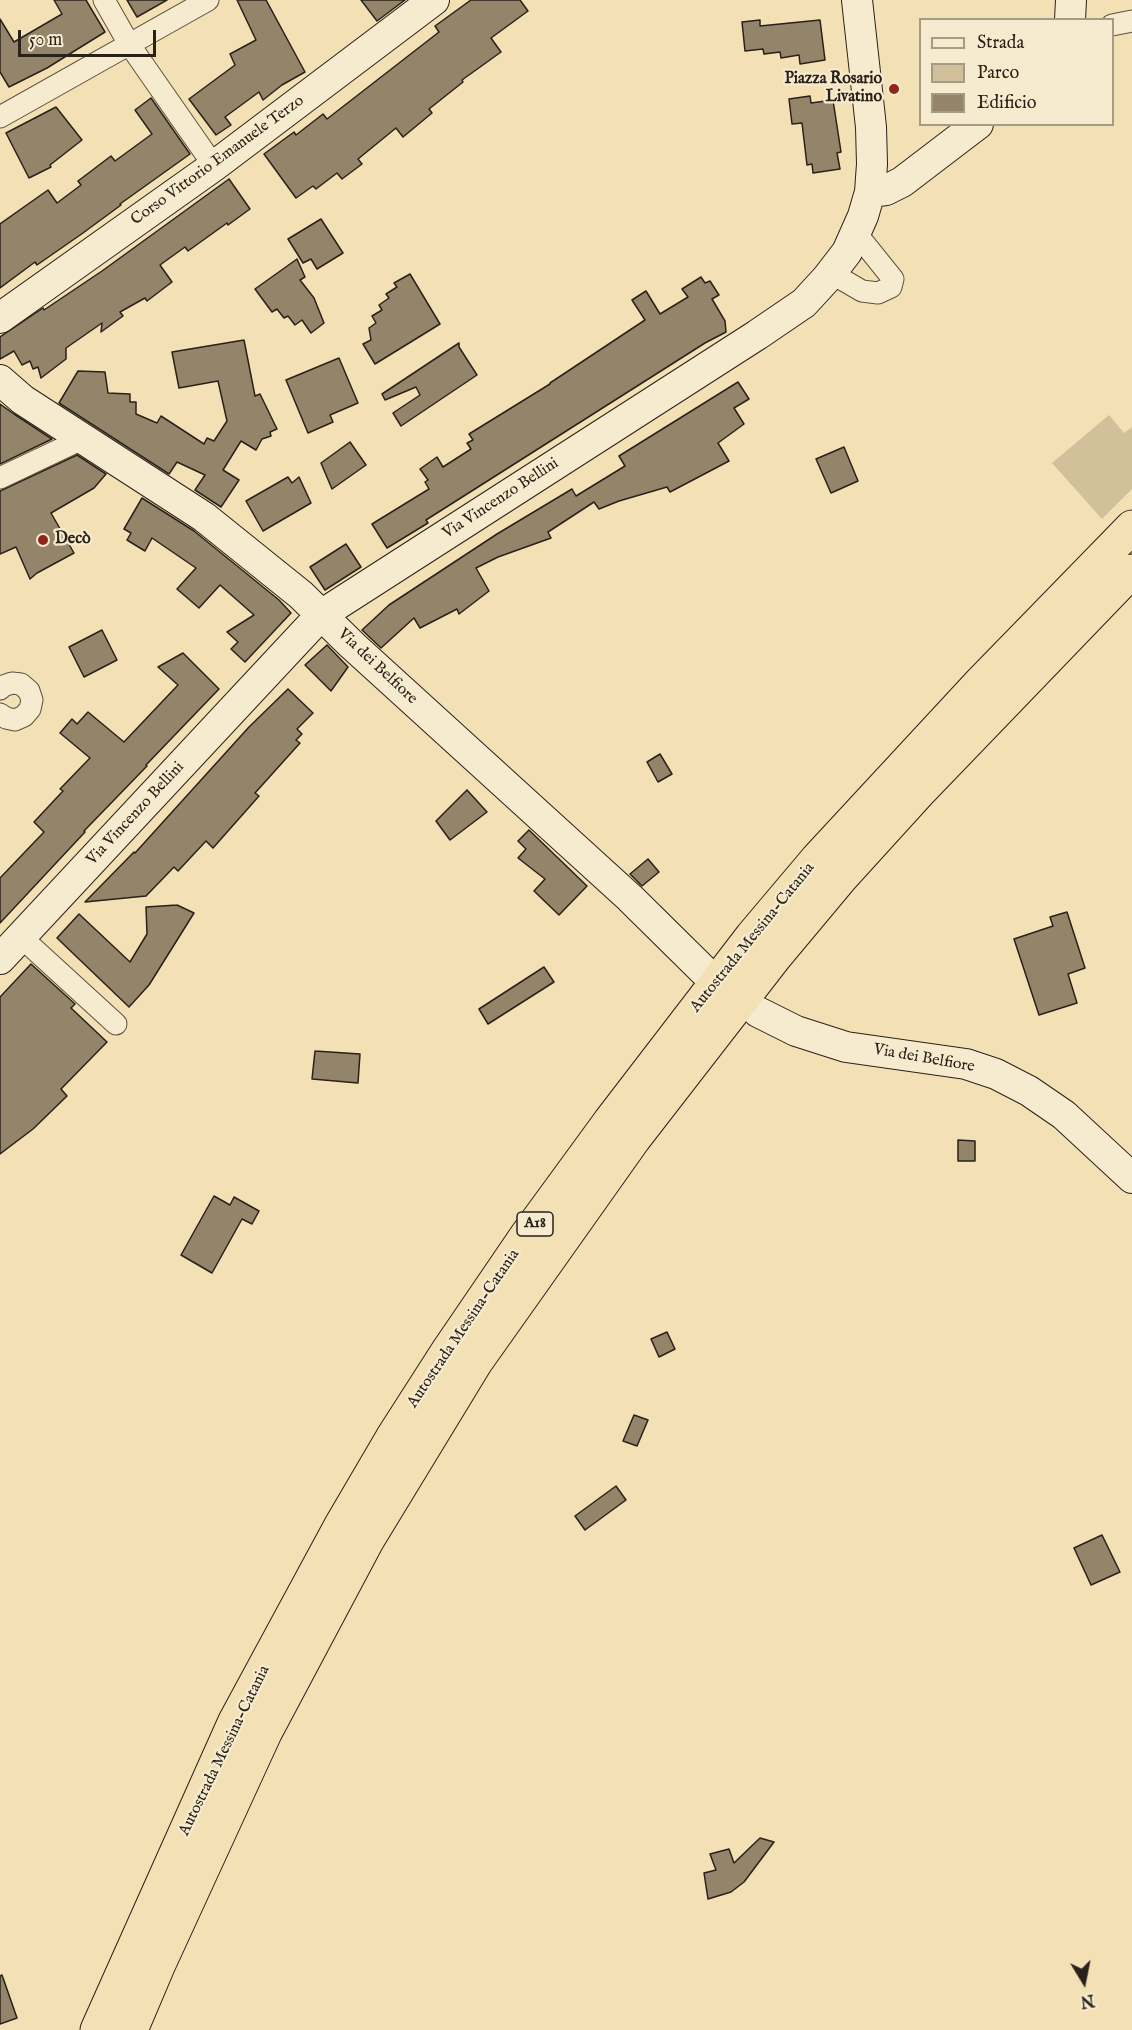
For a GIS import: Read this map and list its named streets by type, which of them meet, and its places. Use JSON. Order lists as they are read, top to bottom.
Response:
{
  "streets": {
    "highway": ["Autostrada Messina-Catania", "A18"],
    "street": ["Corso Vittorio Emanuele Terzo", "Via Vincenzo Bellini", "Via dei Belfiore"]
  },
  "crossings": [
    ["Via Vincenzo Bellini", "Via dei Belfiore"]
  ],
  "places": ["Piazza Rosario Livatino", "Decò"],
  "legend": ["Strada", "Parco", "Edificio"],
  "scale_bar": "50 m",
  "north": "bottom"
}
